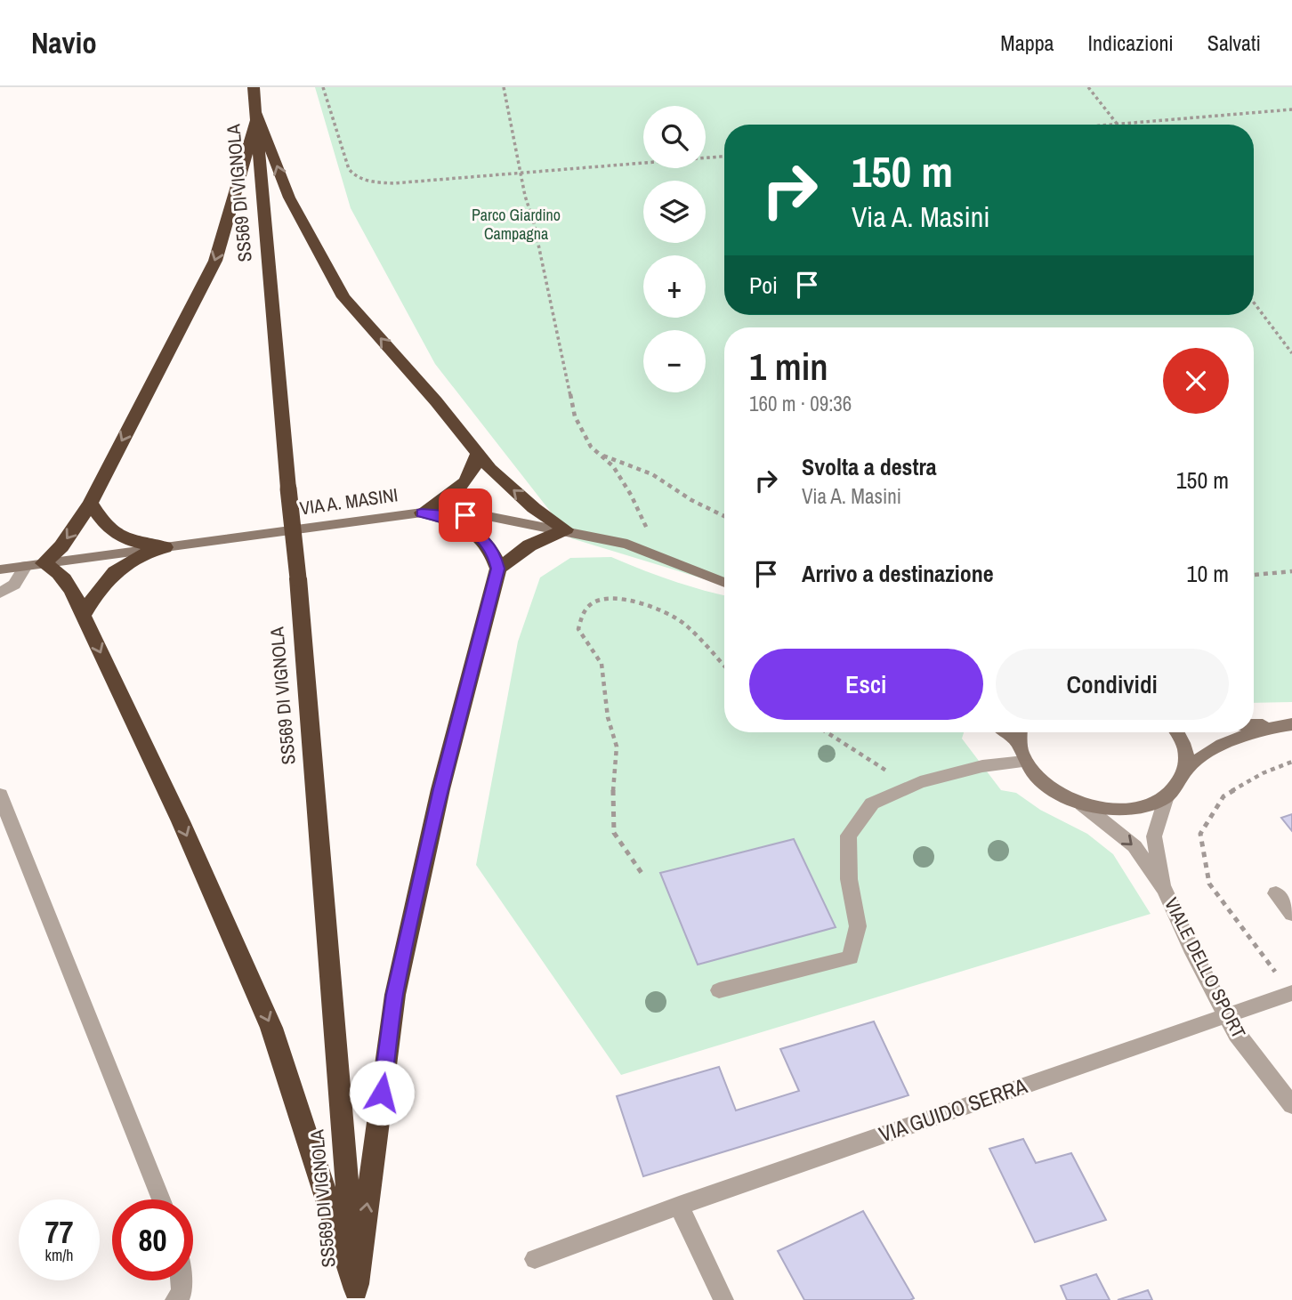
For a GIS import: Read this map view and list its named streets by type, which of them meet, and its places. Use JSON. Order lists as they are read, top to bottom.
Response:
{
  "streets": {
    "highway": ["SS569 DI VIGNOLA"],
    "street": ["VIA A. MASINI", "VIALE DELLO SPORT", "VIA GUIDO SERRA"]
  },
  "crossings": [
    ["VIALE DELLO SPORT", "VIA GUIDO SERRA"]
  ],
  "parks": ["Parco Giardino Campagna"],
  "page": {
    "header": "Navio",
    "nav": ["Mappa", "Indicazioni", "Salvati"],
    "map_buttons": ["+", "−"],
    "turn": ["150 m", "Via A. Masini"],
    "then": "Poi",
    "heading": ["1 min", "160 m · 09:36"],
    "list": [
      {
        "name": "Svolta a destra",
        "note": "Via A. Masini",
        "value": "150 m"
      },
      {
        "name": "Arrivo a destinazione",
        "value": "10 m"
      }
    ],
    "buttons": ["Esci", "Condividi"],
    "speed": "77 km/h",
    "limit": "80"
  }
}
